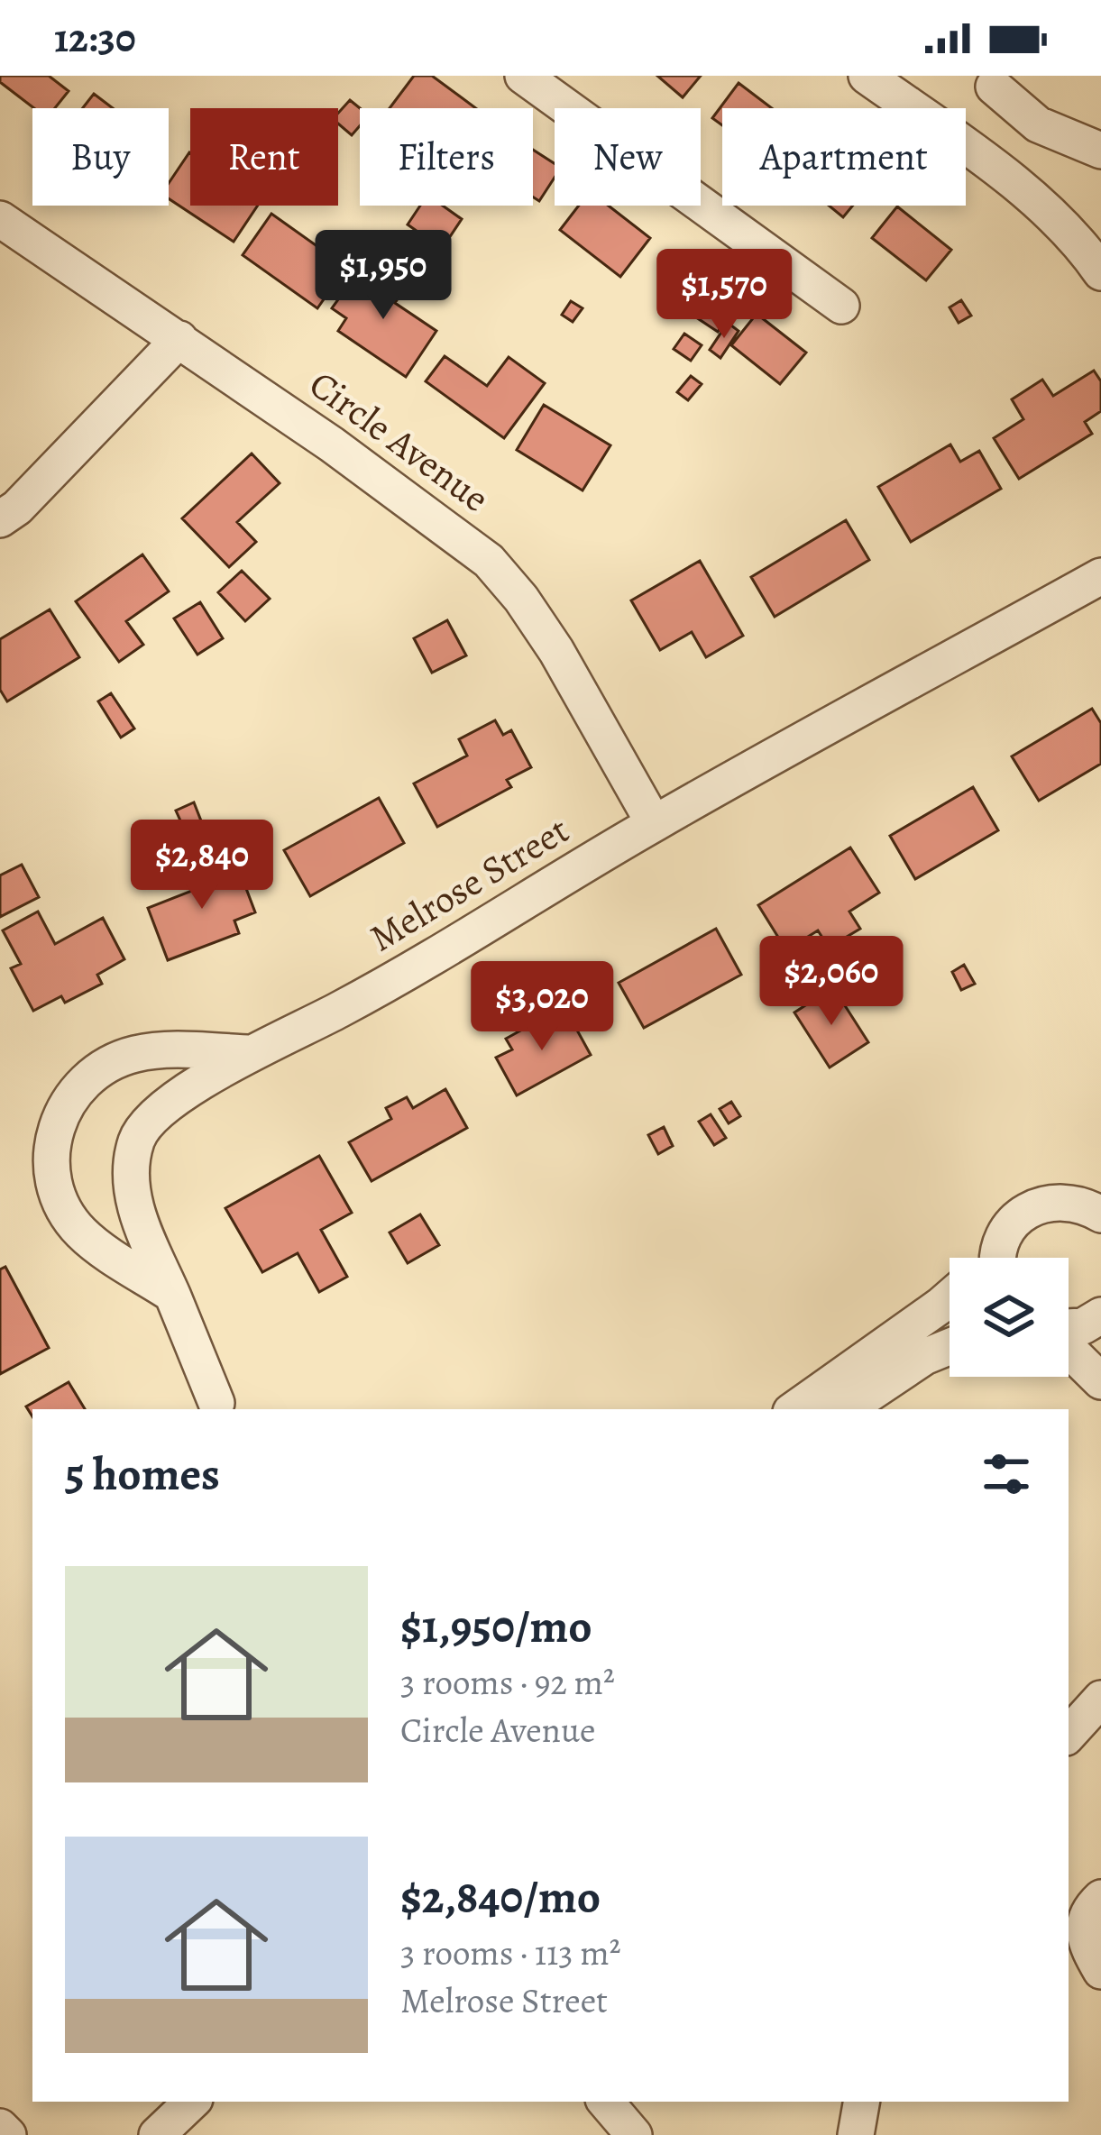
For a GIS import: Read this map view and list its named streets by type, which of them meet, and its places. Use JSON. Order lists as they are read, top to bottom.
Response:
{
  "streets": {
    "street": ["Circle Avenue", "Melrose Street"]
  },
  "crossings": [
    ["Circle Avenue", "Melrose Street"]
  ],
  "page": {
    "status": "12:30",
    "chip": [
      "Buy",
      "Rent",
      "Filters",
      "New",
      "Apartment"
    ],
    "price": [
      "$1,950",
      "$1,570",
      "$2,840",
      "$2,060",
      "$3,020"
    ],
    "heading": "5 homes",
    "list": [
      {
        "name": "$1,950/mo",
        "note": "3 rooms · 92 m² · Circle Avenue"
      },
      {
        "name": "$2,840/mo",
        "note": "3 rooms · 113 m² · Melrose Street"
      }
    ]
  }
}
